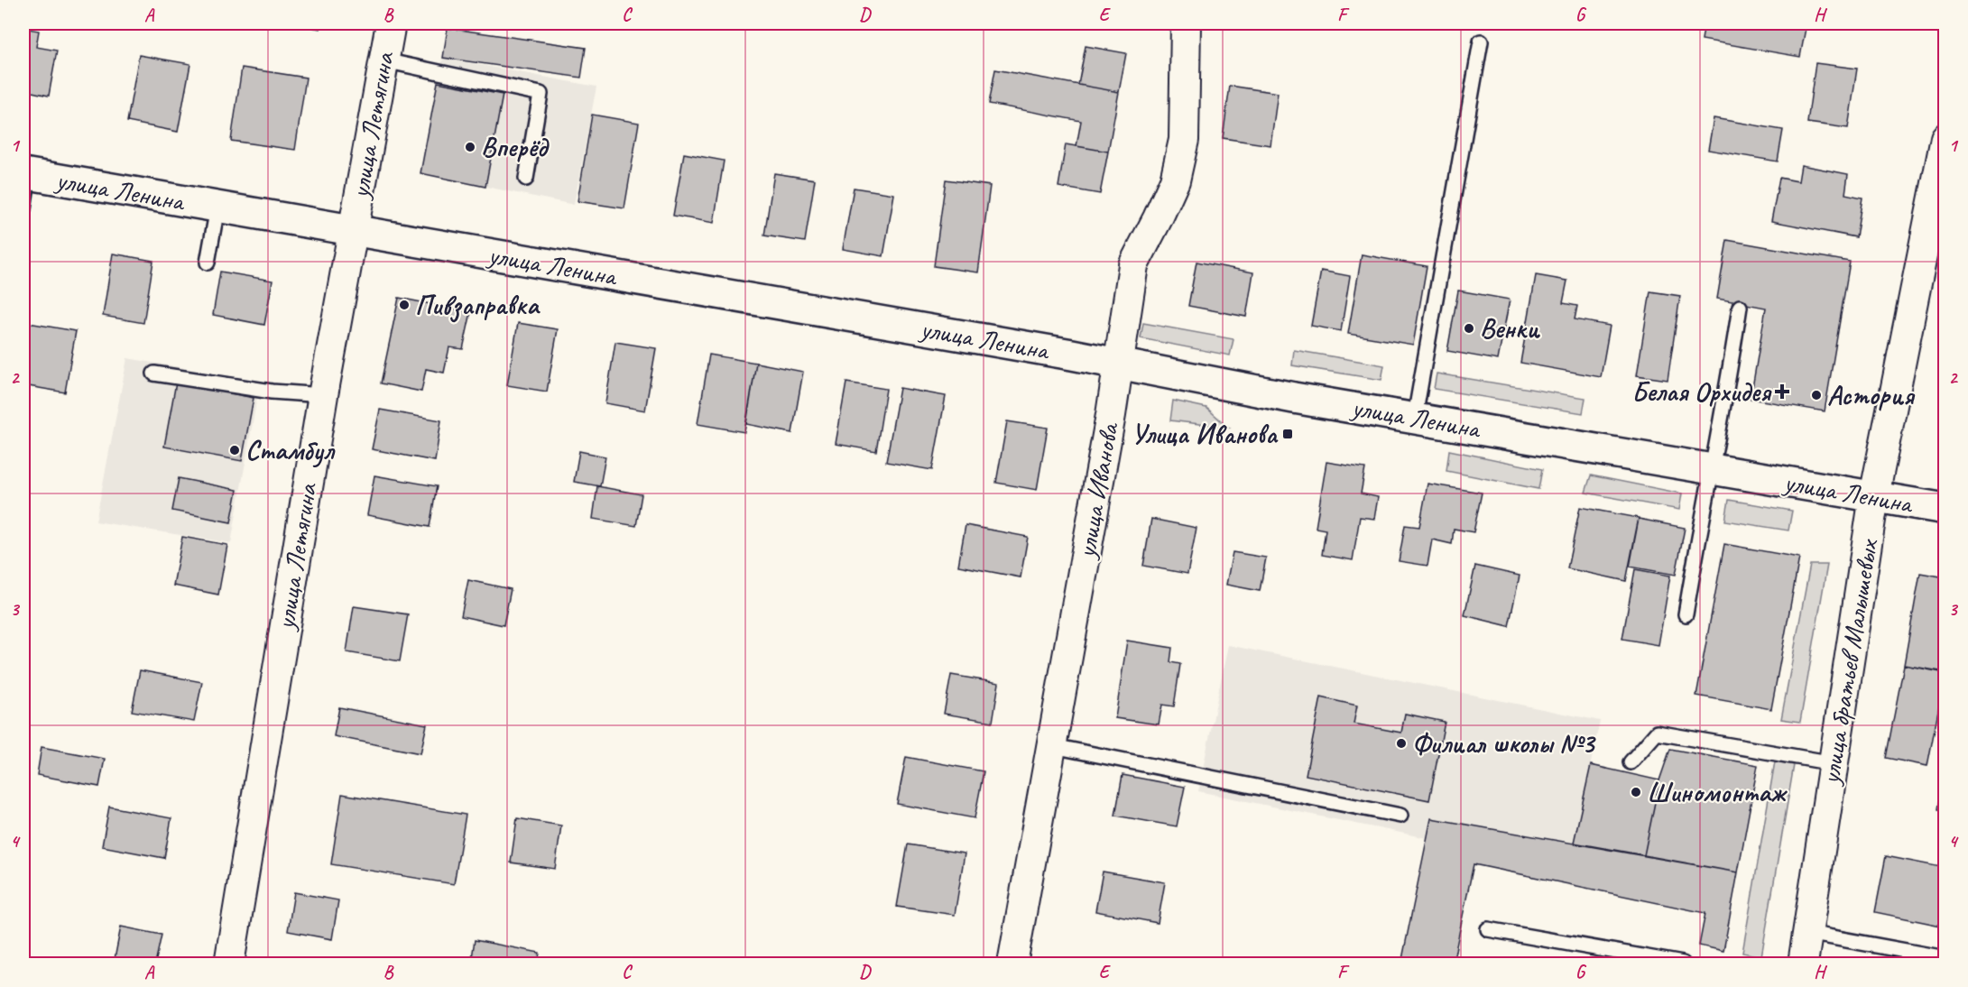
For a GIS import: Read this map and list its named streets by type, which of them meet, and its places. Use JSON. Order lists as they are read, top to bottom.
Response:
{
  "streets": {
    "street": [
      "улица Летягина",
      "улица Ленина",
      "улица Иванова",
      "улица братьев Малышевых"
    ]
  },
  "crossings": [
    ["улица Летягина", "улица Ленина"],
    ["улица Ленина", "улица Иванова"],
    ["улица Ленина", "улица братьев Малышевых"]
  ],
  "places": {
    "other": [
      "Вперёд",
      "Пивзаправка",
      "Венки",
      "Астория",
      "Стамбул",
      "Филиал школы №3",
      "Шиномонтаж"
    ],
    "health": ["Белая Орхидея"],
    "transit": ["Улица Иванова"]
  },
  "grid": {
    "columns": [
      "A",
      "B",
      "C",
      "D",
      "E",
      "F",
      "G",
      "H"
    ],
    "rows": [
      "1",
      "2",
      "3",
      "4"
    ]
  }
}
